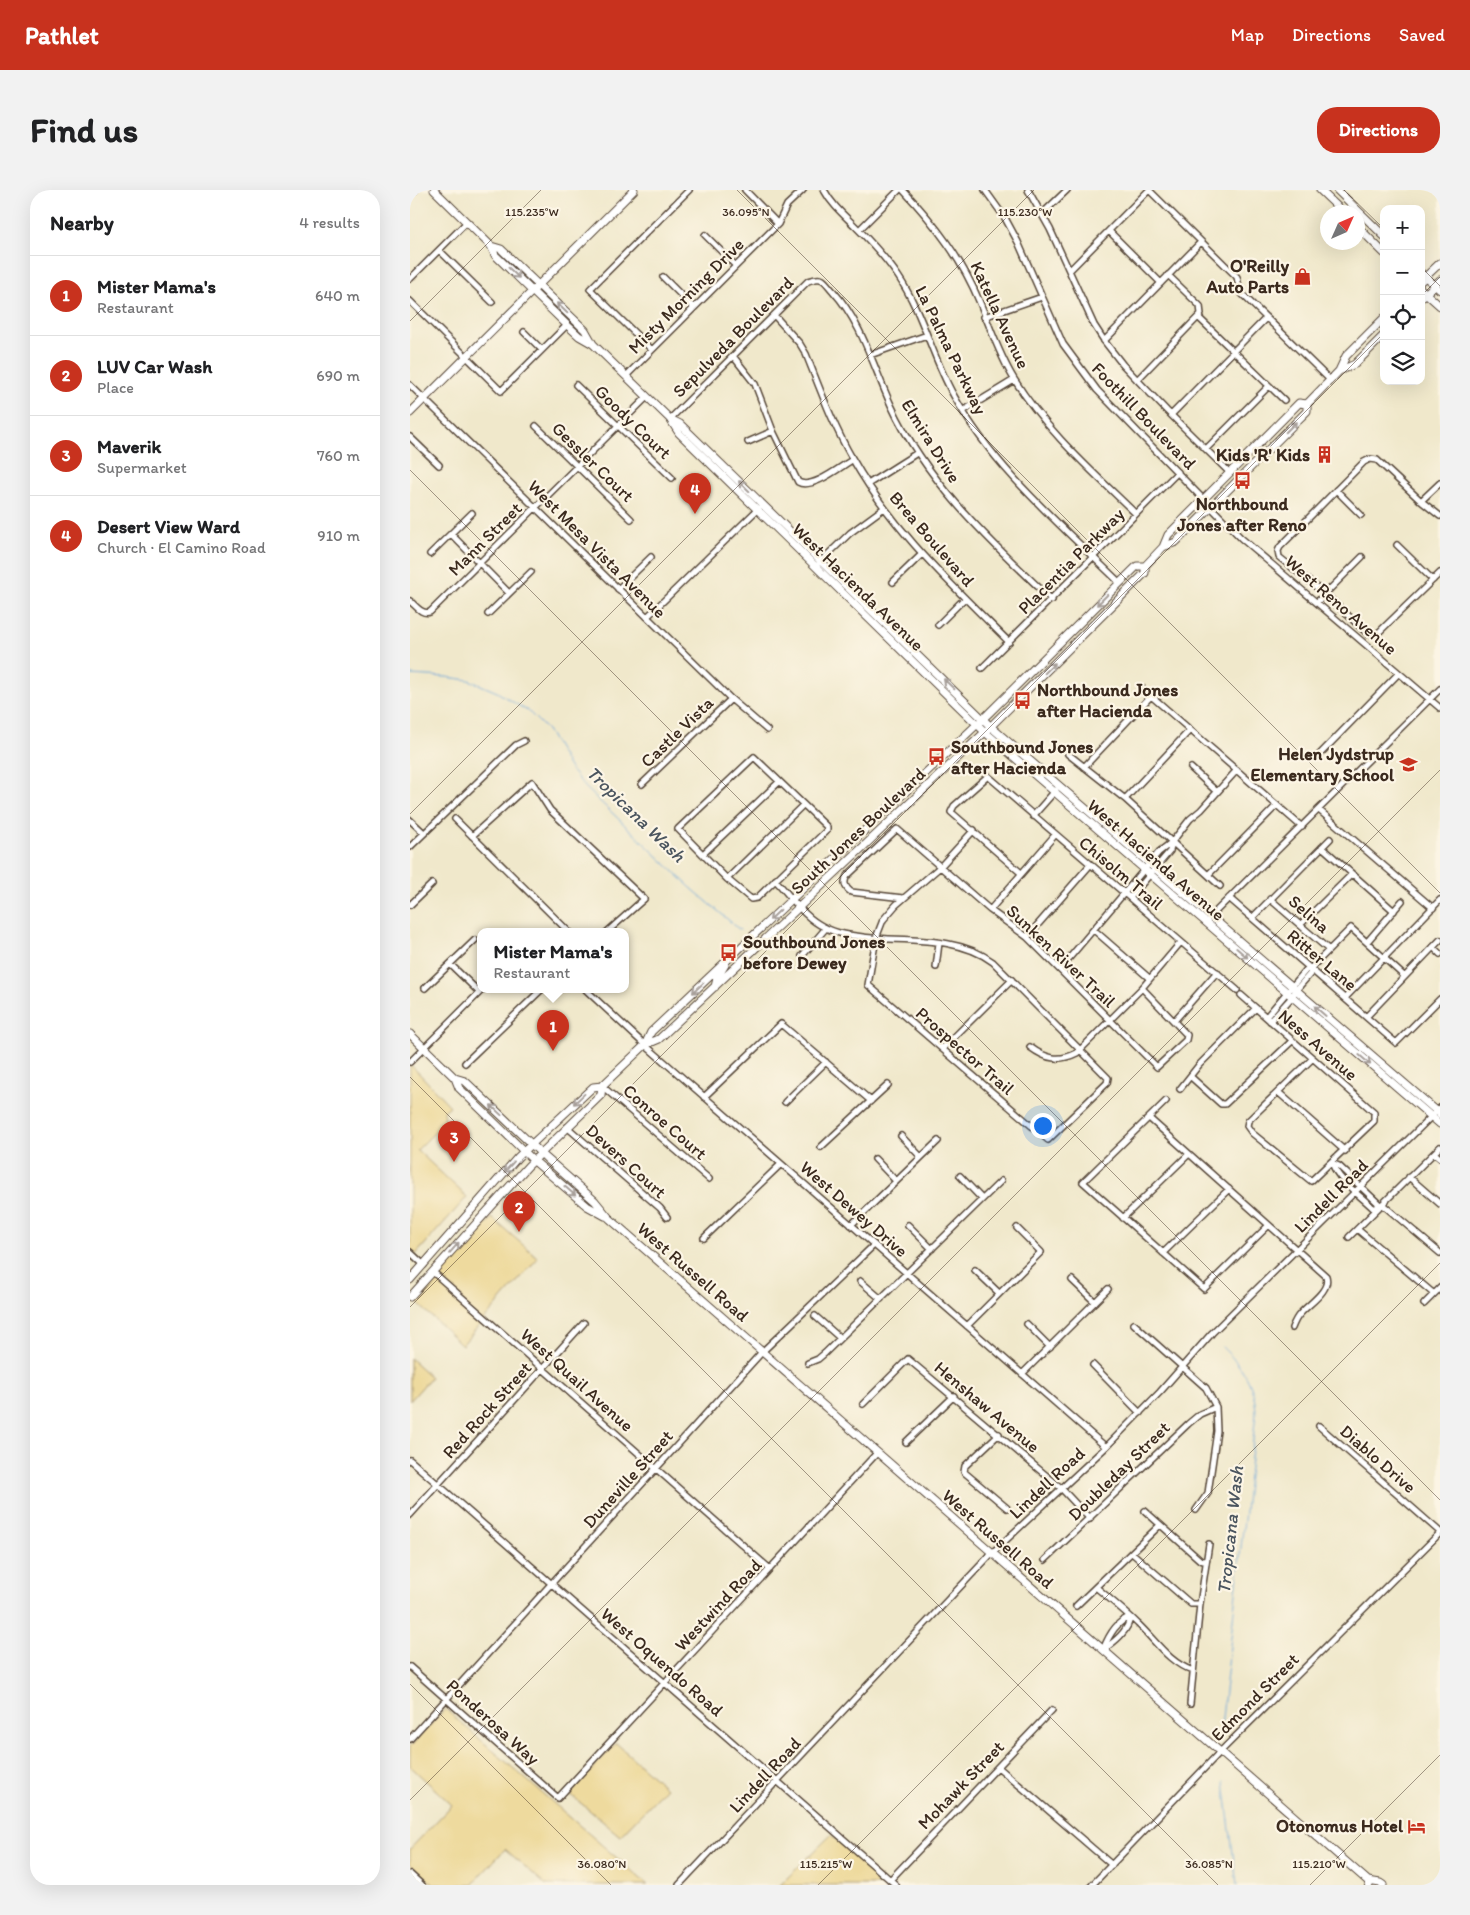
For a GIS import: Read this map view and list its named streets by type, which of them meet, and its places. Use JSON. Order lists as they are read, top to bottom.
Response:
{
  "streets": {
    "main road": ["West Hacienda Avenue", "South Jones Boulevard", "West Russell Road"],
    "street": [
      "Misty Morning Drive",
      "Katella Avenue",
      "Sepulveda Boulevard",
      "La Palma Parkway",
      "Foothill Boulevard",
      "Goody Court",
      "Elmira Drive",
      "Gessler Court",
      "Mann Street",
      "Brea Boulevard",
      "West Mesa Vista Avenue",
      "Placentia Parkway",
      "West Reno Avenue",
      "Castle Vista",
      "Chisolm Trail",
      "Selina",
      "Sunken River Trail",
      "Ritter Lane",
      "Ness Avenue",
      "Prospector Trail",
      "Conroe Court",
      "Devers Court",
      "Lindell Road",
      "West Dewey Drive",
      "West Quail Avenue",
      "Henshaw Avenue",
      "Red Rock Street",
      "Diablo Drive",
      "Doubleday Street",
      "Duneville Street",
      "Westwind Road",
      "West Oquendo Road",
      "Edmond Street",
      "Ponderosa Way",
      "Mohawk Street"
    ]
  },
  "crossings": [
    ["Misty Morning Drive", "West Hacienda Avenue"],
    ["Katella Avenue", "Placentia Parkway"],
    ["Sepulveda Boulevard", "Elmira Drive"],
    ["Sepulveda Boulevard", "Brea Boulevard"],
    ["Sepulveda Boulevard", "West Hacienda Avenue"],
    ["La Palma Parkway", "Placentia Parkway"],
    ["La Palma Parkway", "South Jones Boulevard"],
    ["Foothill Boulevard", "Placentia Parkway"],
    ["Foothill Boulevard", "West Reno Avenue"],
    ["Foothill Boulevard", "South Jones Boulevard"],
    ["Goody Court", "Mann Street"],
    ["Elmira Drive", "Placentia Parkway"],
    ["Gessler Court", "Mann Street"],
    ["Mann Street", "West Mesa Vista Avenue"],
    ["Mann Street", "West Hacienda Avenue"],
    ["Brea Boulevard", "Placentia Parkway"],
    ["West Mesa Vista Avenue", "Castle Vista"],
    ["West Hacienda Avenue", "South Jones Boulevard"],
    ["West Hacienda Avenue", "Lindell Road"],
    ["West Reno Avenue", "South Jones Boulevard"],
    ["South Jones Boulevard", "Conroe Court"],
    ["South Jones Boulevard", "Devers Court"],
    ["South Jones Boulevard", "West Dewey Drive"],
    ["South Jones Boulevard", "West Russell Road"],
    ["South Jones Boulevard", "West Quail Avenue"],
    ["Chisolm Trail", "Ness Avenue"],
    ["Lindell Road", "West Dewey Drive"],
    ["Lindell Road", "West Russell Road"],
    ["Lindell Road", "Henshaw Avenue"],
    ["Lindell Road", "West Oquendo Road"],
    ["West Dewey Drive", "Duneville Street"],
    ["West Russell Road", "Duneville Street"],
    ["West Russell Road", "Westwind Road"],
    ["West Russell Road", "Edmond Street"],
    ["West Quail Avenue", "Red Rock Street"],
    ["West Quail Avenue", "Duneville Street"],
    ["West Quail Avenue", "Westwind Road"],
    ["Henshaw Avenue", "Doubleday Street"],
    ["Red Rock Street", "West Oquendo Road"],
    ["Diablo Drive", "Edmond Street"],
    ["Duneville Street", "West Oquendo Road"],
    ["Duneville Street", "Ponderosa Way"],
    ["Westwind Road", "West Oquendo Road"],
    ["Westwind Road", "Ponderosa Way"],
    ["West Oquendo Road", "Mohawk Street"]
  ],
  "water": ["Tropicana Wash"],
  "places": {
    "shop": ["O'Reilly Auto Parts"],
    "building": ["Kids 'R' Kids"],
    "bus stop": [
      "Northbound Jones after Reno",
      "Northbound Jones after Hacienda",
      "Southbound Jones after Hacienda",
      "Southbound Jones before Dewey"
    ],
    "school or university": ["Helen Jydstrup Elementary School"],
    "hotel": ["Otonomus Hotel"]
  },
  "north": "top right",
  "page": {
    "header": "Pathlet",
    "nav": ["Map", "Directions", "Saved"],
    "buttons": "Directions",
    "title": "Find us",
    "heading": ["Nearby", "4 results"],
    "map_buttons": ["+", "−"],
    "list": [
      {
        "mark": "1",
        "name": "Mister Mama's",
        "note": "Restaurant",
        "value": "640 m"
      },
      {
        "mark": "2",
        "name": "LUV Car Wash",
        "note": "Place",
        "value": "690 m"
      },
      {
        "mark": "3",
        "name": "Maverik",
        "note": "Supermarket",
        "value": "760 m"
      },
      {
        "mark": "4",
        "name": "Desert View Ward",
        "note": "Church · El Camino Road",
        "value": "910 m"
      }
    ],
    "pins": [
      "4",
      "1",
      "3",
      "2"
    ],
    "popup": ["Mister Mama's", "Restaurant"]
  },
  "coordinates": [
    "115.235°W",
    "36.095°N",
    "115.230°W",
    "36.080°N",
    "115.215°W",
    "36.085°N",
    "115.210°W"
  ]
}
